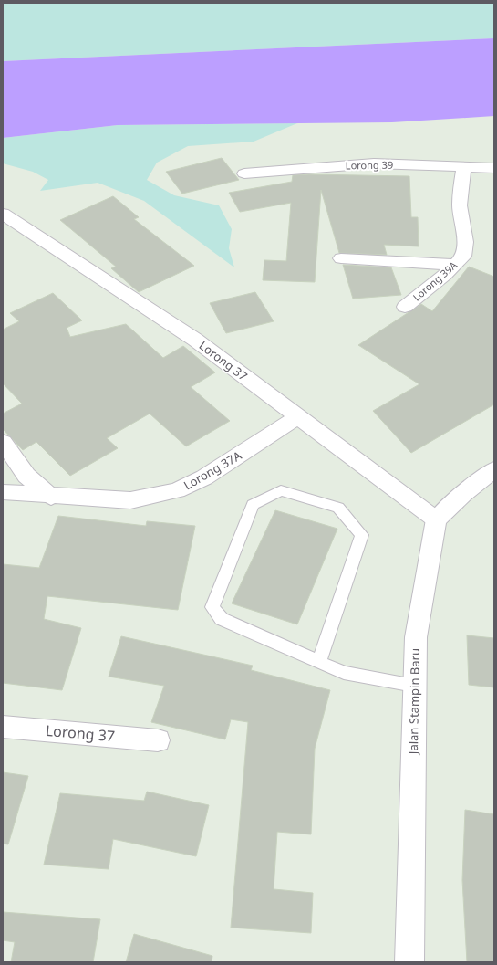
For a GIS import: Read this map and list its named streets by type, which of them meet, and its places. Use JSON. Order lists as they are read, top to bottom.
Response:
{
  "streets": {
    "street": [
      "Lorong 39",
      "Lorong 39A",
      "Lorong 37",
      "Lorong 37A",
      "Jalan Stampin Baru"
    ]
  },
  "crossings": [
    ["Lorong 39", "Lorong 39A"],
    ["Lorong 37", "Lorong 37A"],
    ["Lorong 37", "Jalan Stampin Baru"]
  ]
}
